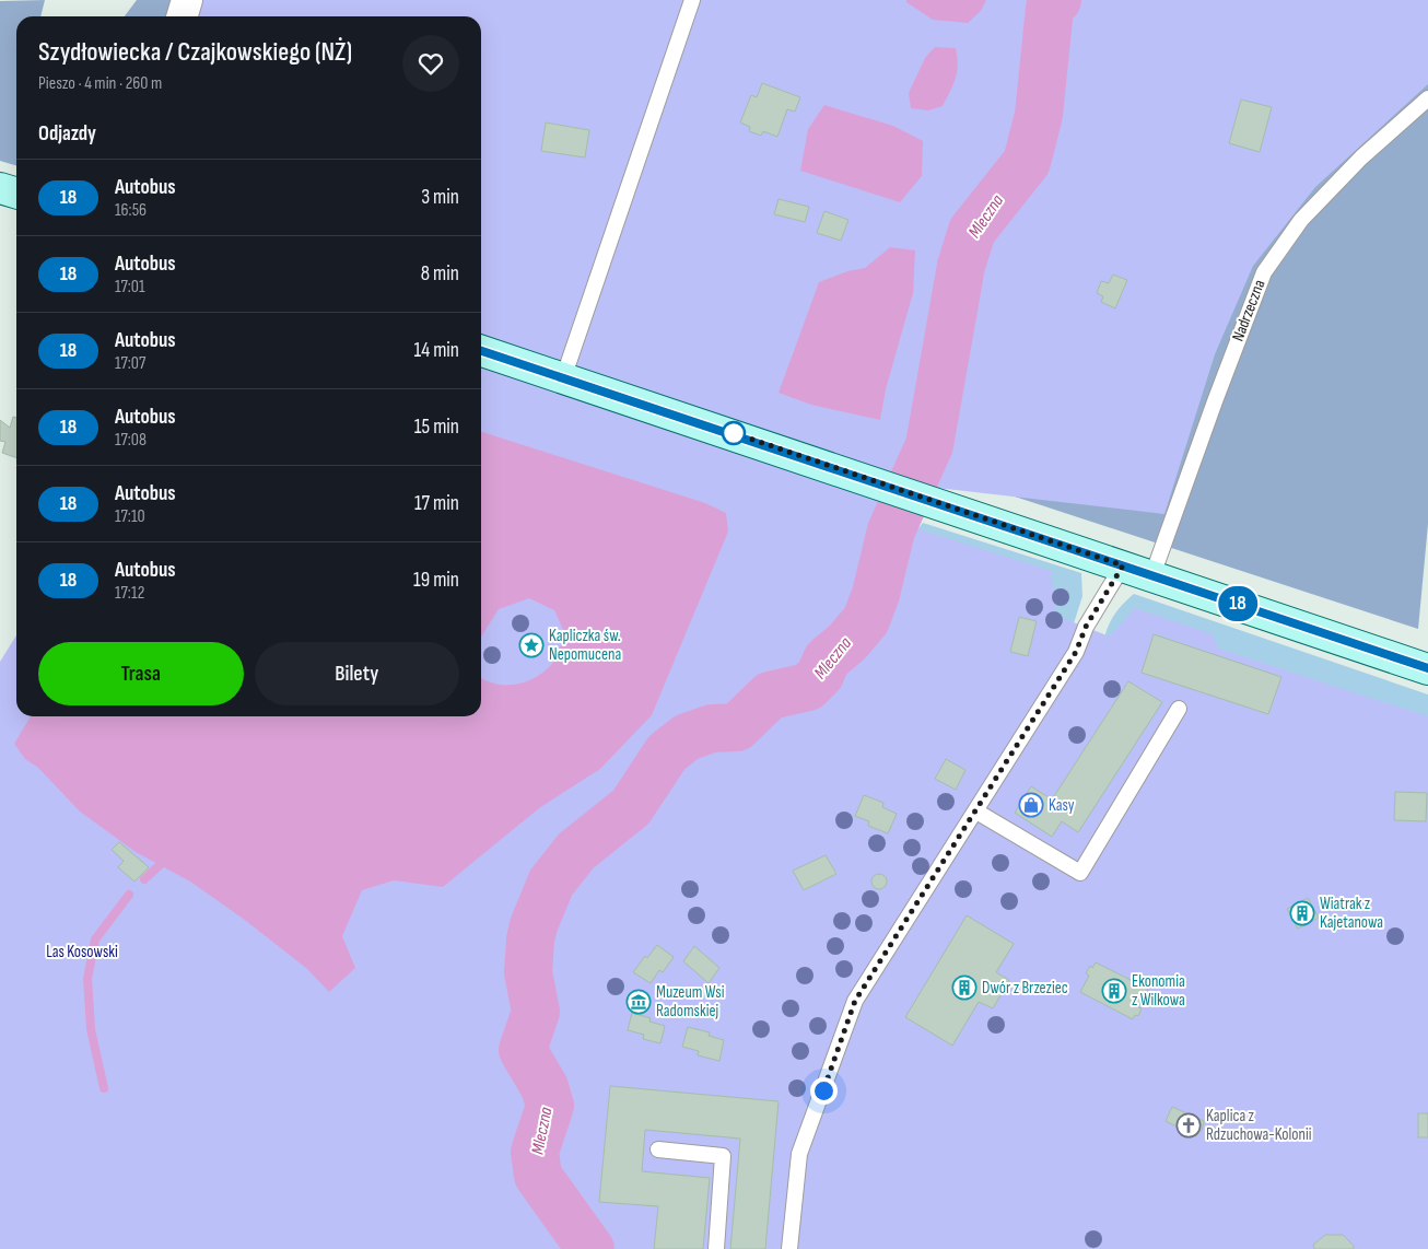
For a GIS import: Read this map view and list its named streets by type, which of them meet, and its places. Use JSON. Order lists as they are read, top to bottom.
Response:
{
  "streets": {
    "lane": ["Nadrzeczna"]
  },
  "water": ["Mleczna"],
  "parks": ["Las Kosowski"],
  "places": {
    "place": ["Kapliczka św. Nepomucena"],
    "shop": ["Kasy"],
    "building": ["Wiatrak z Kajetanowa", "Dwór z Brzeziec", "Ekonomia z Wilkowa"],
    "museum": ["Muzeum Wsi Radomskiej"],
    "church": ["Kaplica z Rdzuchowa-Kolonii"]
  },
  "lines": ["bus line 18"],
  "page": {
    "on_map": "18",
    "heading": [
      ["Szydłowiecka / Czajkowskiego (NŻ)", "Pieszo · 4 min · 260 m"],
      "Odjazdy"
    ],
    "list": [
      {
        "mark": "18",
        "name": "Autobus",
        "note": "16:56",
        "value": "3 min"
      },
      {
        "mark": "18",
        "name": "Autobus",
        "note": "17:01",
        "value": "8 min"
      },
      {
        "mark": "18",
        "name": "Autobus",
        "note": "17:07",
        "value": "14 min"
      },
      {
        "mark": "18",
        "name": "Autobus",
        "note": "17:08",
        "value": "15 min"
      },
      {
        "mark": "18",
        "name": "Autobus",
        "note": "17:10",
        "value": "17 min"
      },
      {
        "mark": "18",
        "name": "Autobus",
        "note": "17:12",
        "value": "19 min"
      }
    ],
    "buttons": ["Trasa", "Bilety"]
  }
}
